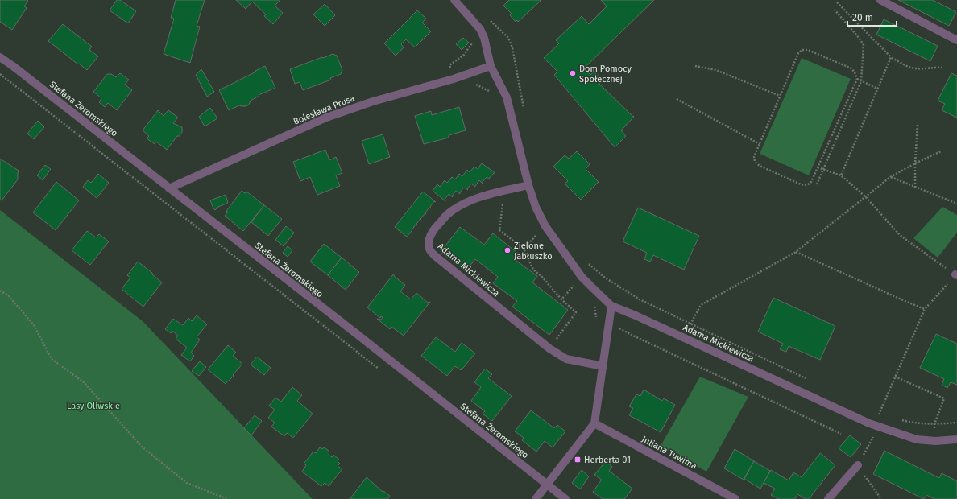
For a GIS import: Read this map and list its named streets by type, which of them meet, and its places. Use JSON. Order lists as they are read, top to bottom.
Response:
{
  "streets": {
    "street": [
      "Stefana Żeromskiego",
      "Bolesława Prusa",
      "Adama Mickiewicza",
      "Juliana Tuwima"
    ]
  },
  "crossings": [
    ["Stefana Żeromskiego", "Bolesława Prusa"],
    ["Bolesława Prusa", "Adama Mickiewicza"]
  ],
  "parks": ["Lasy Oliwskie"],
  "places": {
    "other": ["Dom Pomocy Społecznej", "Zielone Jabłuszko"],
    "transit": ["Herberta 01"]
  },
  "scale_bar": "20 m"
}
